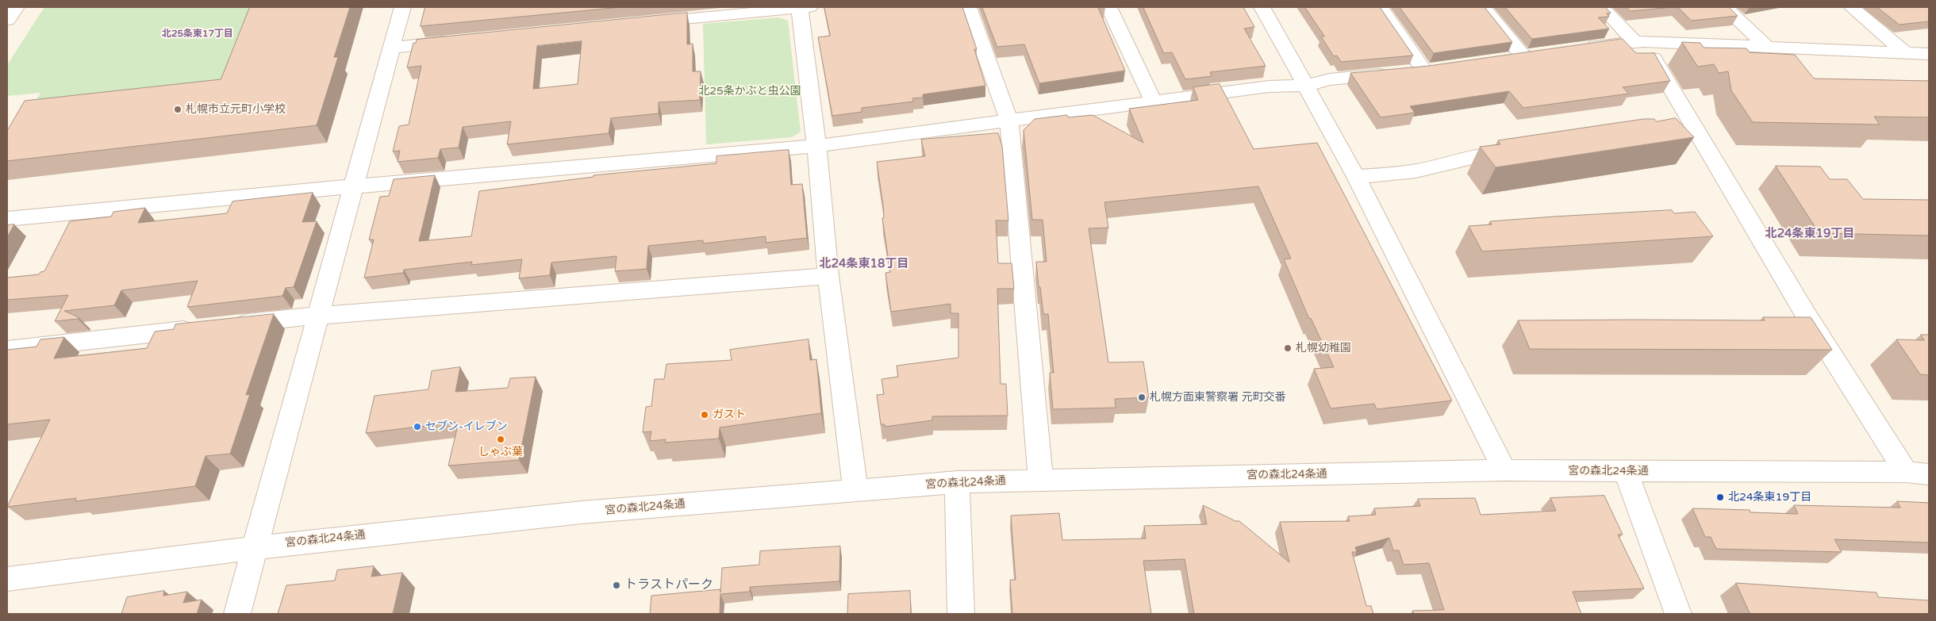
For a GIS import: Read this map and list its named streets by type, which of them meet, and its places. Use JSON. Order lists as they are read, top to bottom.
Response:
{
  "streets": {
    "street": ["宮の森北24条通"]
  },
  "districts": ["北25条東17丁目", "北24条東19丁目", "北24条東18丁目"],
  "parks": ["北25条かぶと虫公園"],
  "places": [
    "札幌市立元町小学校",
    "札幌幼稚園",
    "札幌方面東警察署 元町交番",
    "ガスト",
    "セブン-イレブン",
    "しゃぶ葉",
    "北24条東19丁目",
    "トラストパーク"
  ]
}
